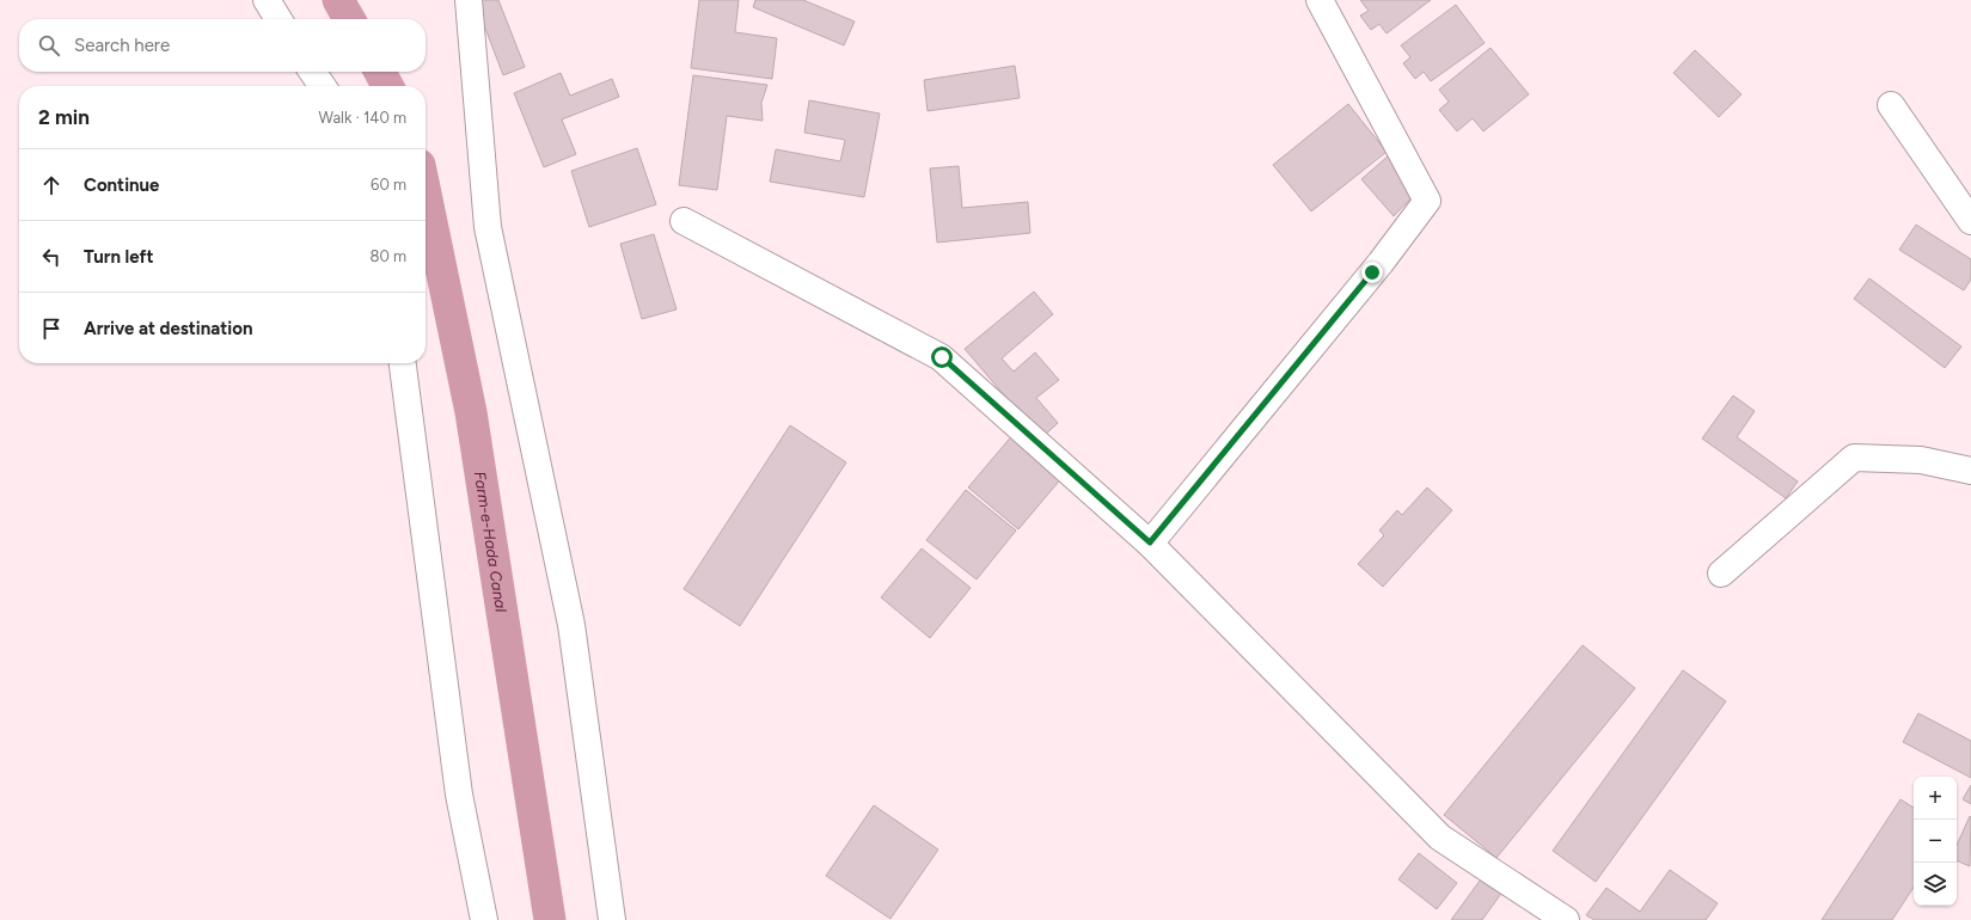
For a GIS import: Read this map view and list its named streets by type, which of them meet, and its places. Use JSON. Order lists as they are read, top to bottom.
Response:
{
  "water": ["Farm-e-Hada Canal"],
  "page": {
    "search": "Search here",
    "heading": ["2 min", "Walk · 140 m"],
    "list": [
      ["Continue", "60 m"],
      ["Turn left", "80 m"],
      "Arrive at destination"
    ],
    "map_buttons": ["+", "−"]
  }
}
